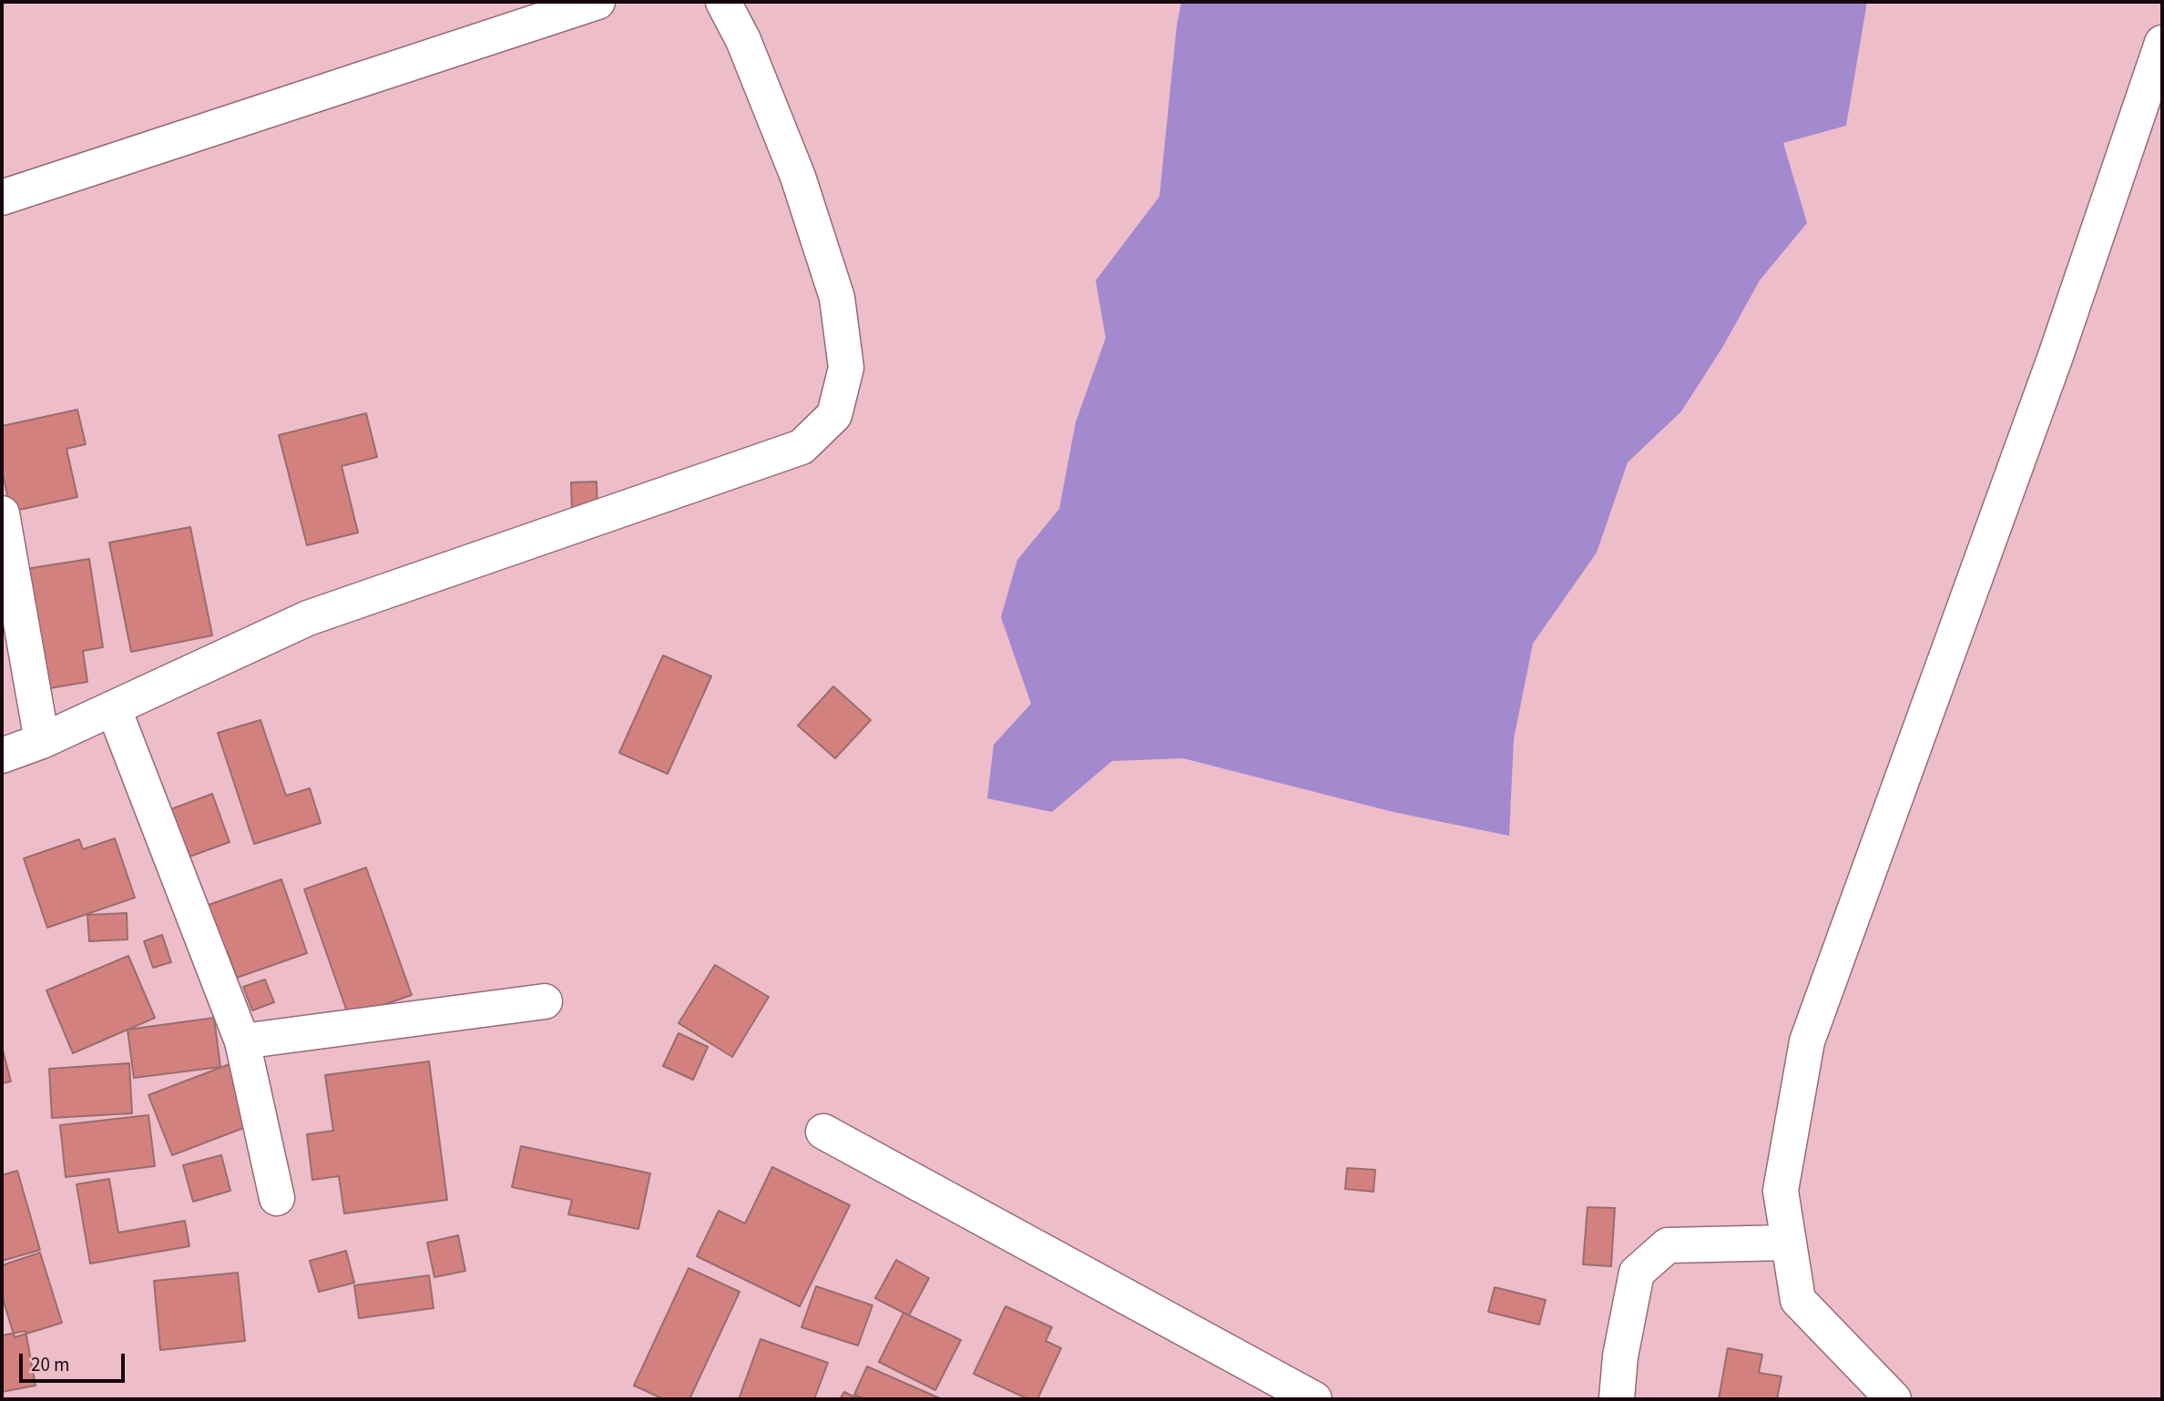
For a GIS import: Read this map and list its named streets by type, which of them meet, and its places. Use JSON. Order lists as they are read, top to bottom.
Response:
{
  "scale_bar": "20 m"
}
